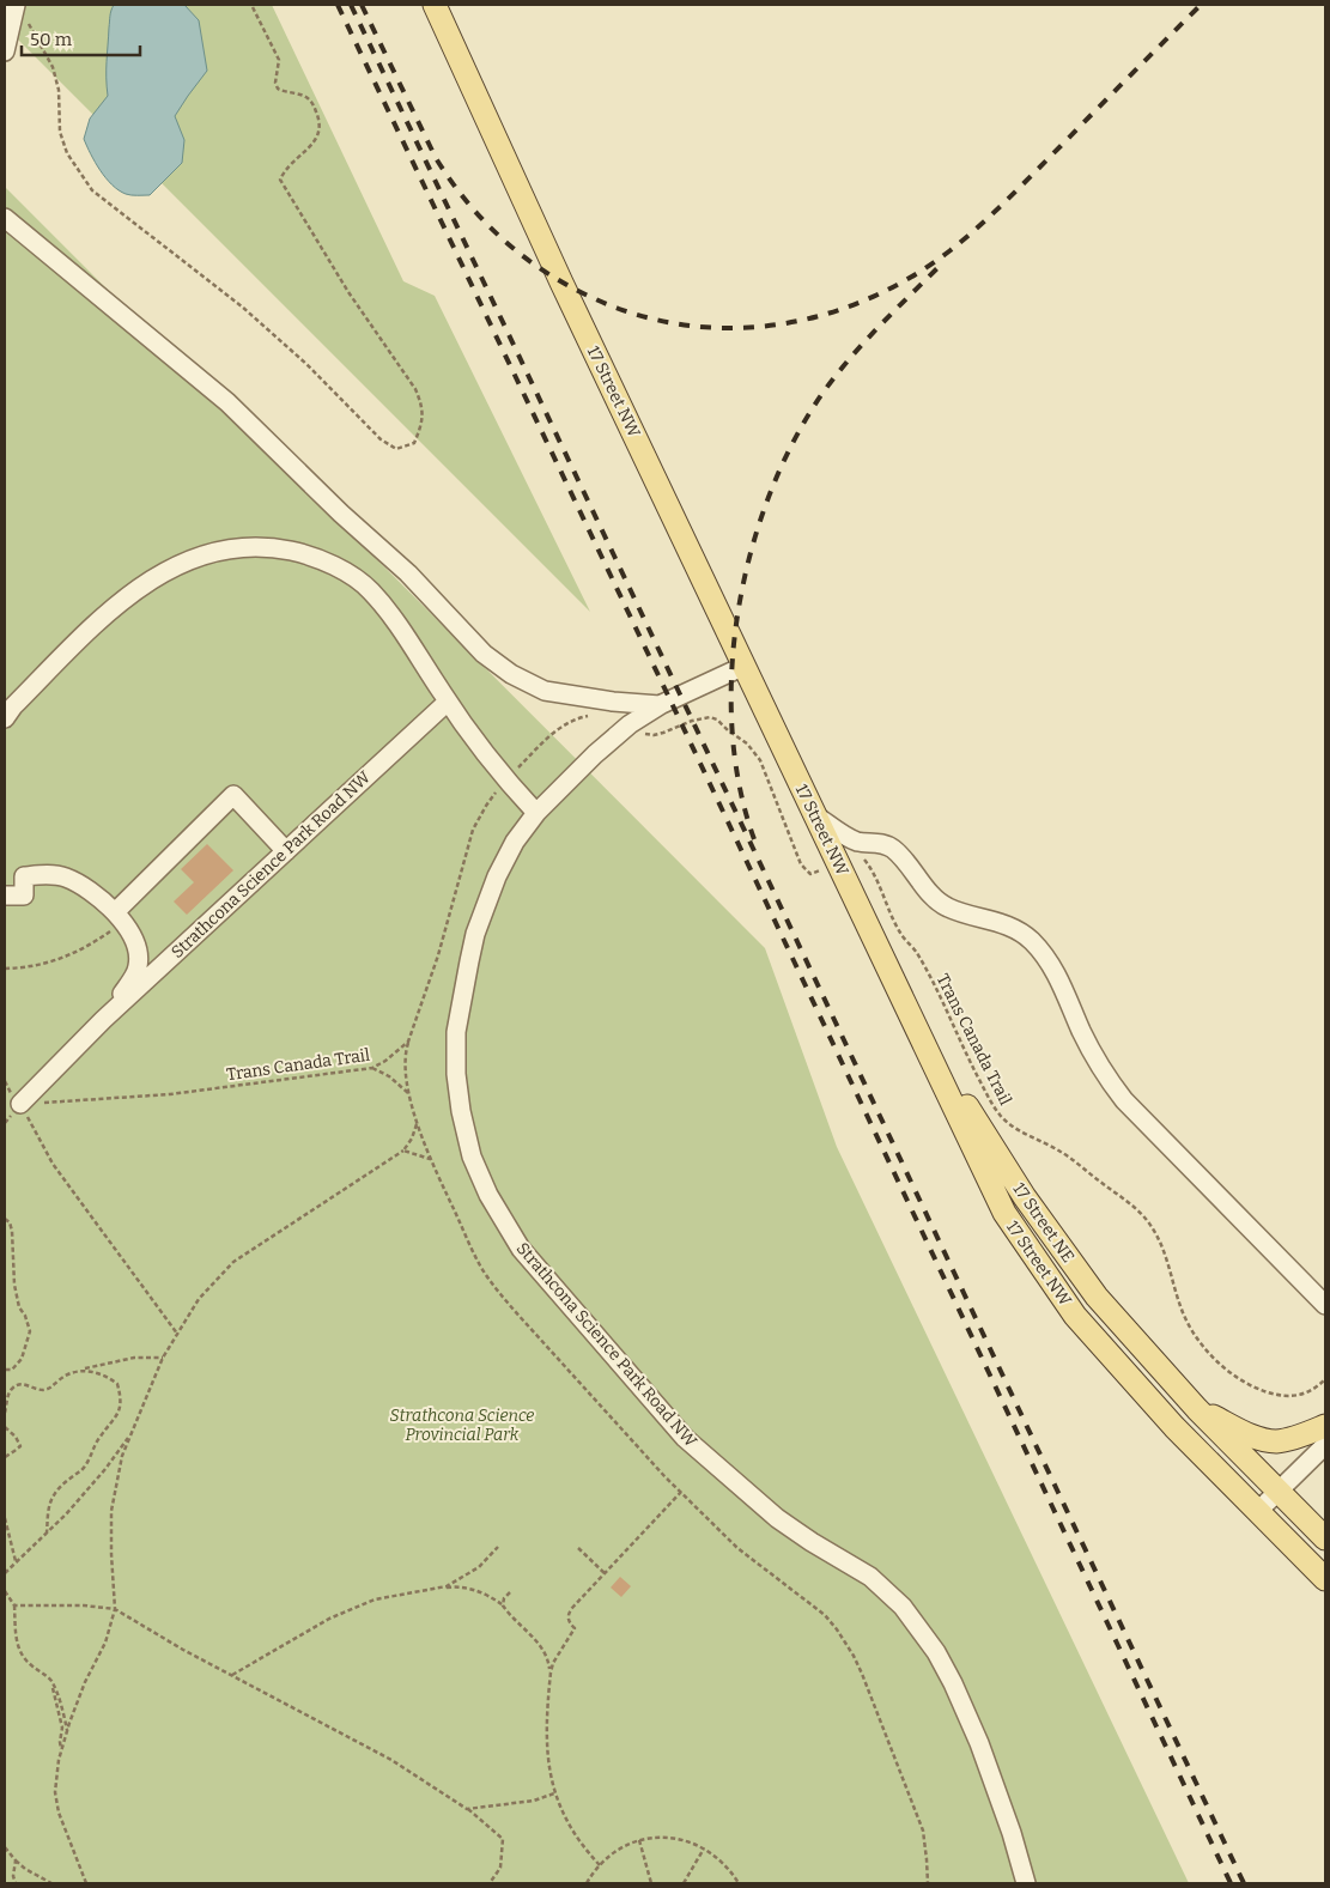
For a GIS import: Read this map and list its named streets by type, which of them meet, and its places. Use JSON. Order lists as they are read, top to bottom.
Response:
{
  "streets": {
    "main road": ["17 Street NW", "17 Street NE"],
    "street": ["Strathcona Science Park Road NW"],
    "path": ["Trans Canada Trail"]
  },
  "crossings": [
    ["17 Street NW", "Strathcona Science Park Road NW"],
    ["17 Street NW", "17 Street NE"],
    ["Strathcona Science Park Road NW", "Trans Canada Trail"]
  ],
  "parks": ["Strathcona Science Provincial Park"],
  "scale_bar": "50 m"
}
